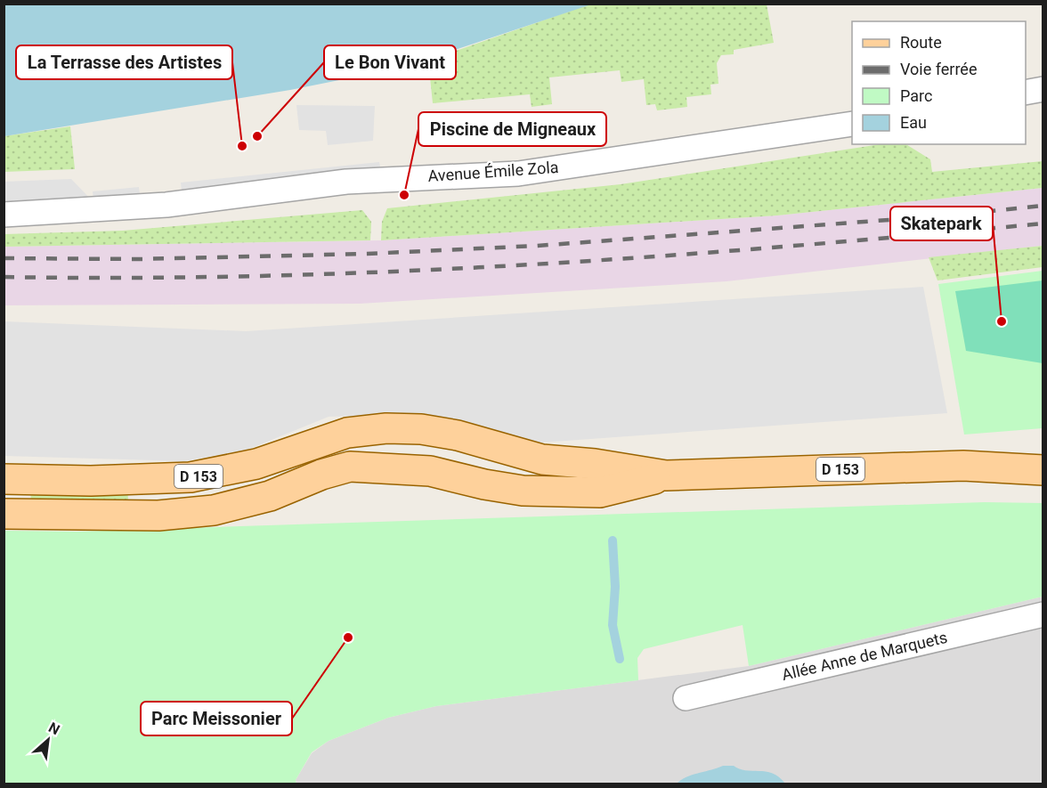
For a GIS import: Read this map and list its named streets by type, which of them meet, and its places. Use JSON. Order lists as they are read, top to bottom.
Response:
{
  "streets": {
    "main road": ["D 153"],
    "street": ["Avenue Émile Zola", "Allée Anne de Marquets"]
  },
  "places": [
    "Le Bon Vivant",
    "La Terrasse des Artistes",
    "Piscine de Migneaux",
    "Skatepark",
    "Parc Meissonier"
  ],
  "legend": [
    "Route",
    "Voie ferrée",
    "Parc",
    "Eau"
  ],
  "north": "top right"
}
